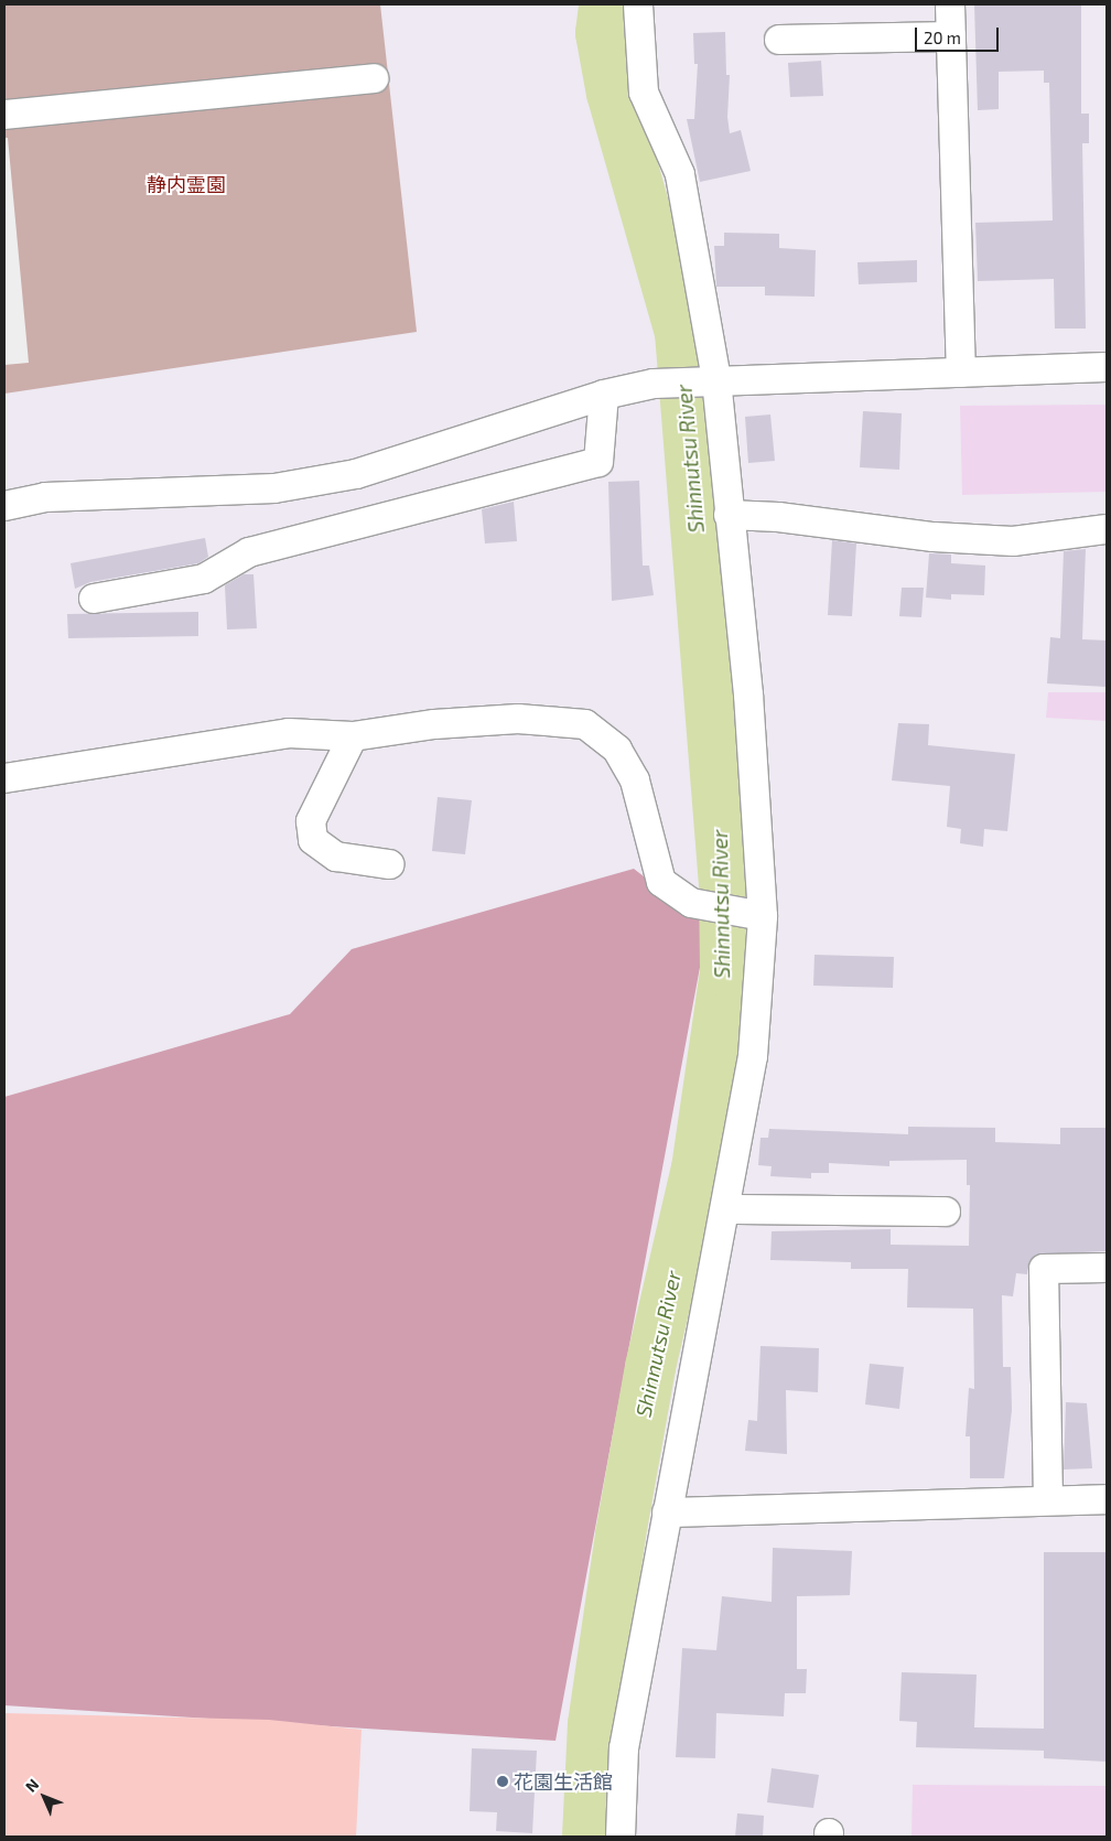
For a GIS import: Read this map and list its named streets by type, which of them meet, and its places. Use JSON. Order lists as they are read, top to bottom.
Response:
{
  "water": ["Shinnutsu River"],
  "parks": ["静内霊園"],
  "places": ["花園生活館"],
  "scale_bar": "20 m",
  "north": "top left"
}
